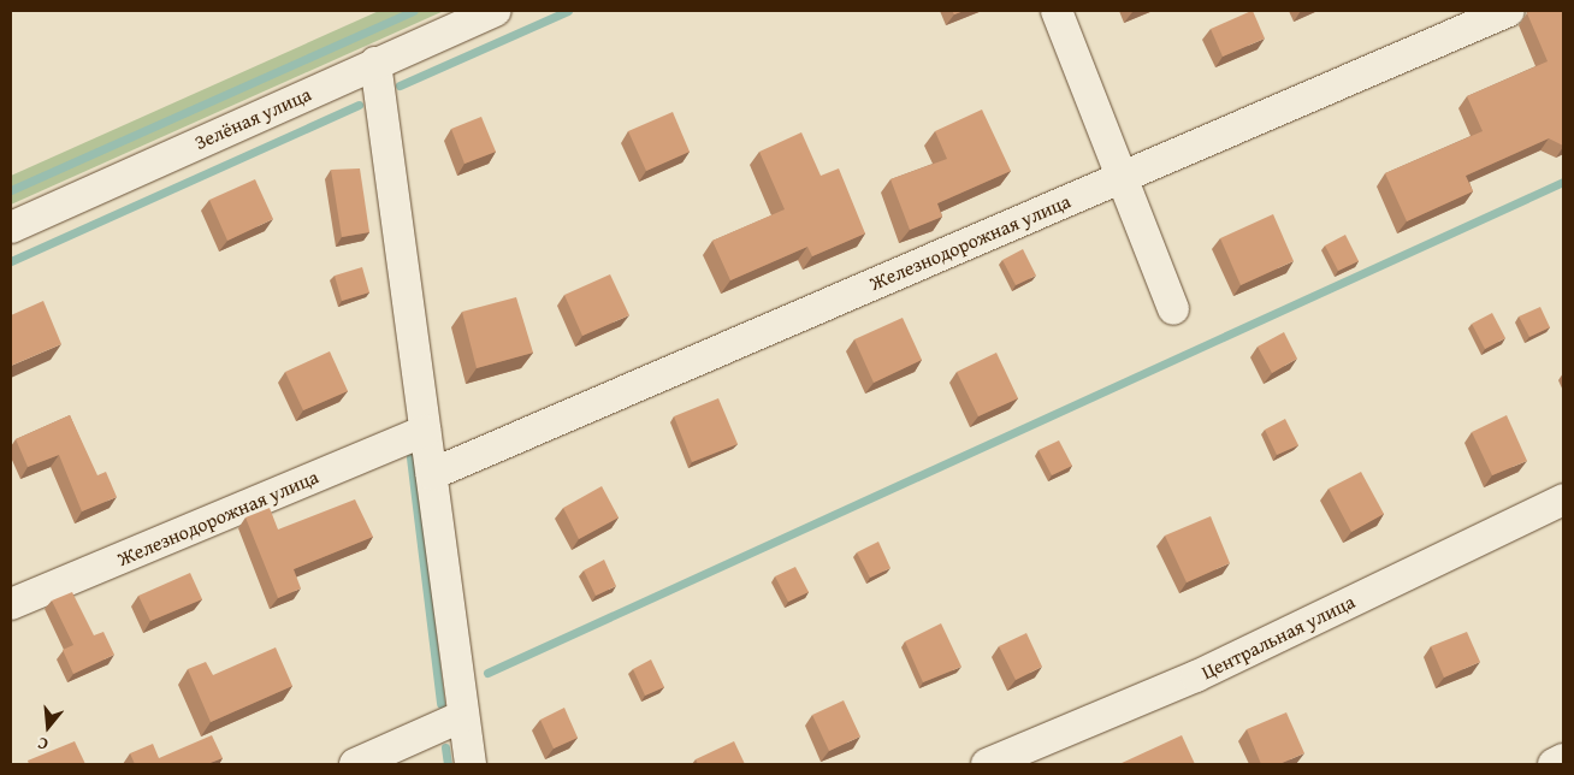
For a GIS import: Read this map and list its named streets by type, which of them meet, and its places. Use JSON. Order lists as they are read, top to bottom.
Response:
{
  "streets": {
    "street": ["Зелёная улица", "Железнодорожная улица", "Центральная улица"]
  },
  "north": "bottom"
}
